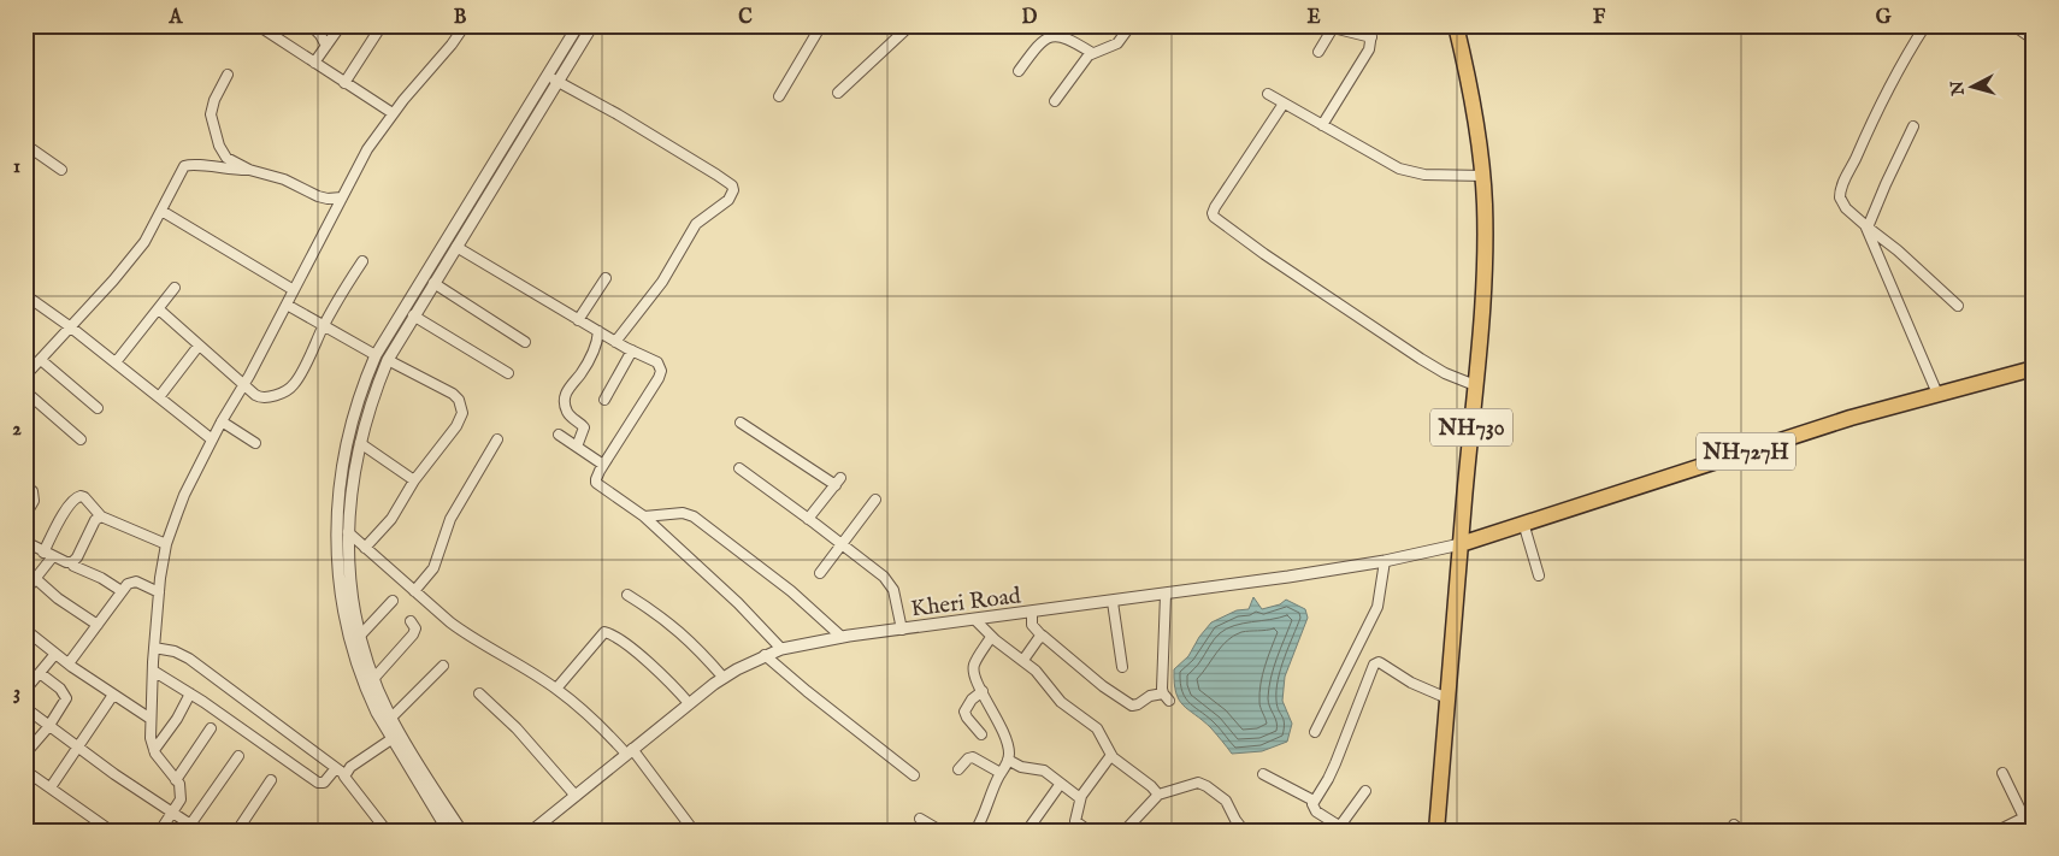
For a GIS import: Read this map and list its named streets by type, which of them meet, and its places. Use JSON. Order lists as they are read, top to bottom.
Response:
{
  "streets": {
    "highway": ["NH730", "NH727H"],
    "street": ["Kheri Road"]
  },
  "crossings": [
    ["NH730", "NH727H"],
    ["NH730", "Kheri Road"],
    ["NH727H", "Kheri Road"]
  ],
  "north": "left",
  "grid": {
    "columns": [
      "A",
      "B",
      "C",
      "D",
      "E",
      "F",
      "G"
    ],
    "rows": ["1", "2", "3"]
  }
}
